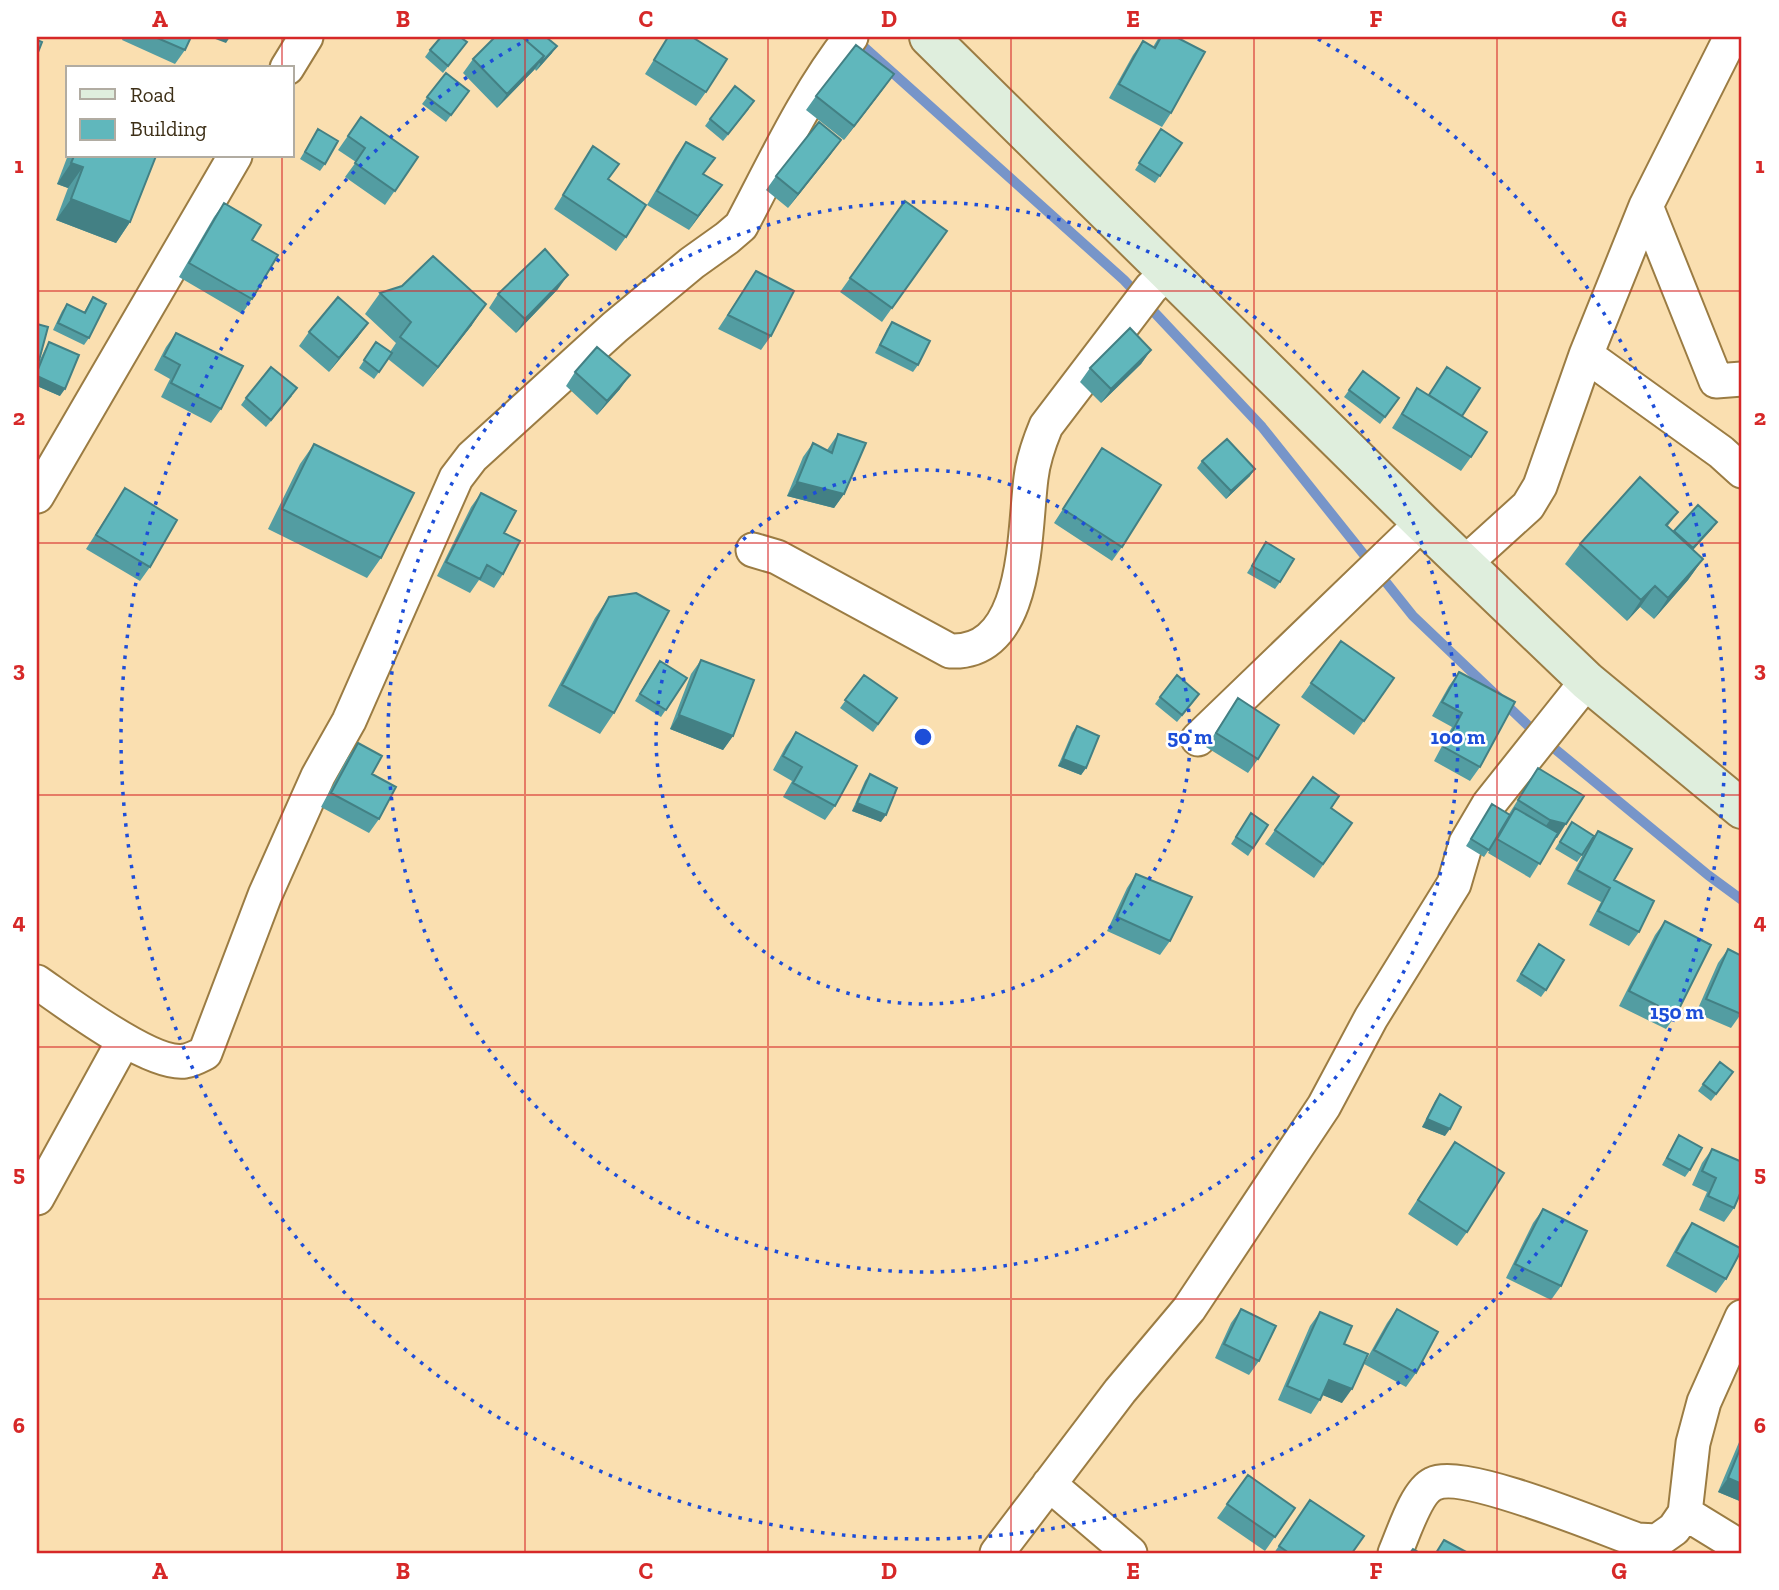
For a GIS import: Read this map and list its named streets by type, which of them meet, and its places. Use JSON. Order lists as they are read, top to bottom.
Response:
{
  "legend": ["Road", "Building"],
  "grid": {
    "columns": [
      "A",
      "B",
      "C",
      "D",
      "E",
      "F",
      "G"
    ],
    "rows": [
      "1",
      "2",
      "3",
      "4",
      "5",
      "6"
    ]
  },
  "rings": ["50 m", "100 m", "150 m"]
}
